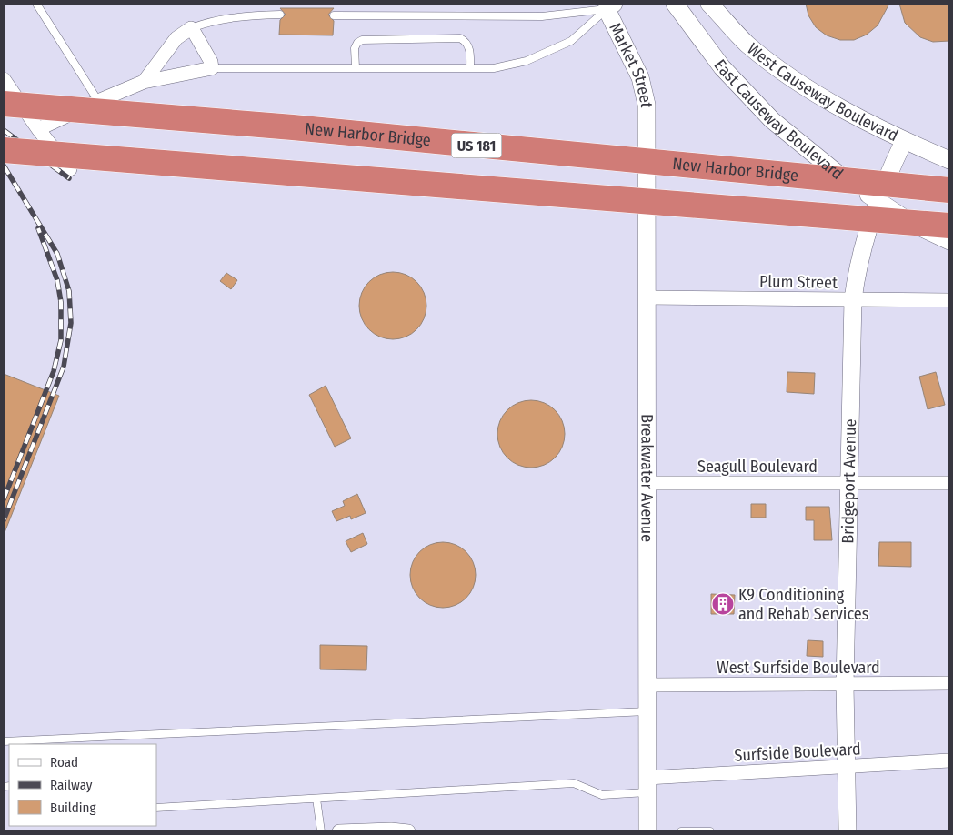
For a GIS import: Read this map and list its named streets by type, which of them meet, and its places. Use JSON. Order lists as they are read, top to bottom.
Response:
{
  "streets": {
    "highway": ["New Harbor Bridge", "US 181"],
    "street": [
      "Market Street",
      "West Causeway Boulevard",
      "East Causeway Boulevard",
      "Plum Street",
      "Seagull Boulevard",
      "Breakwater Avenue",
      "Bridgeport Avenue",
      "West Surfside Boulevard",
      "Surfside Boulevard"
    ]
  },
  "crossings": [
    ["Market Street", "Breakwater Avenue"],
    ["West Causeway Boulevard", "Bridgeport Avenue"],
    ["East Causeway Boulevard", "Bridgeport Avenue"],
    ["Plum Street", "Breakwater Avenue"],
    ["Plum Street", "Bridgeport Avenue"],
    ["Seagull Boulevard", "Breakwater Avenue"],
    ["Seagull Boulevard", "Bridgeport Avenue"],
    ["Breakwater Avenue", "West Surfside Boulevard"],
    ["Breakwater Avenue", "Surfside Boulevard"],
    ["Bridgeport Avenue", "West Surfside Boulevard"],
    ["Bridgeport Avenue", "Surfside Boulevard"]
  ],
  "places": {
    "building": ["K9 Conditioning and Rehab Services"]
  },
  "legend": ["Road", "Railway", "Building"]
}
